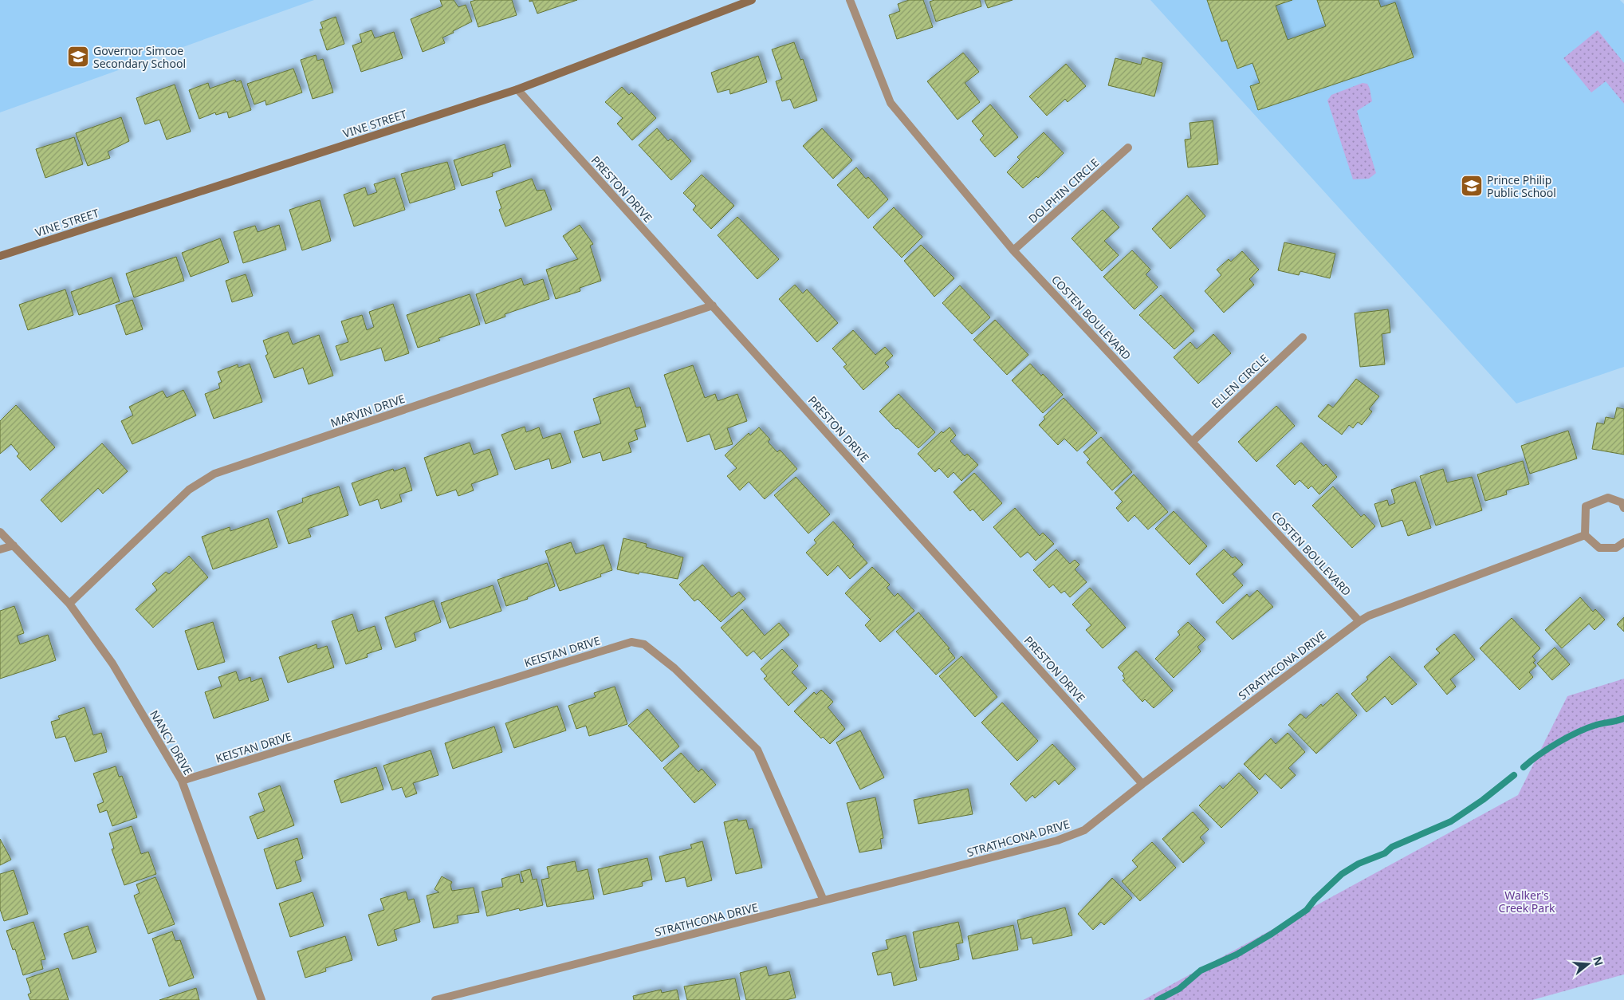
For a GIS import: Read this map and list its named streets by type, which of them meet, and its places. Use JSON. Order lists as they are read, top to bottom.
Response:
{
  "streets": {
    "street": [
      "VINE STREET",
      "PRESTON DRIVE",
      "DOLPHIN CIRCLE",
      "COSTEN BOULEVARD",
      "ELLEN CIRCLE",
      "MARVIN DRIVE",
      "KEISTAN DRIVE",
      "STRATHCONA DRIVE",
      "NANCY DRIVE"
    ]
  },
  "crossings": [
    ["VINE STREET", "PRESTON DRIVE"],
    ["PRESTON DRIVE", "MARVIN DRIVE"],
    ["PRESTON DRIVE", "STRATHCONA DRIVE"],
    ["DOLPHIN CIRCLE", "COSTEN BOULEVARD"],
    ["COSTEN BOULEVARD", "ELLEN CIRCLE"],
    ["COSTEN BOULEVARD", "STRATHCONA DRIVE"],
    ["MARVIN DRIVE", "NANCY DRIVE"],
    ["KEISTAN DRIVE", "STRATHCONA DRIVE"],
    ["KEISTAN DRIVE", "NANCY DRIVE"]
  ],
  "parks": ["Walker's Creek Park"],
  "places": {
    "school or university": ["Governor Simcoe Secondary School", "Prince Philip Public School"]
  },
  "north": "right"
}
